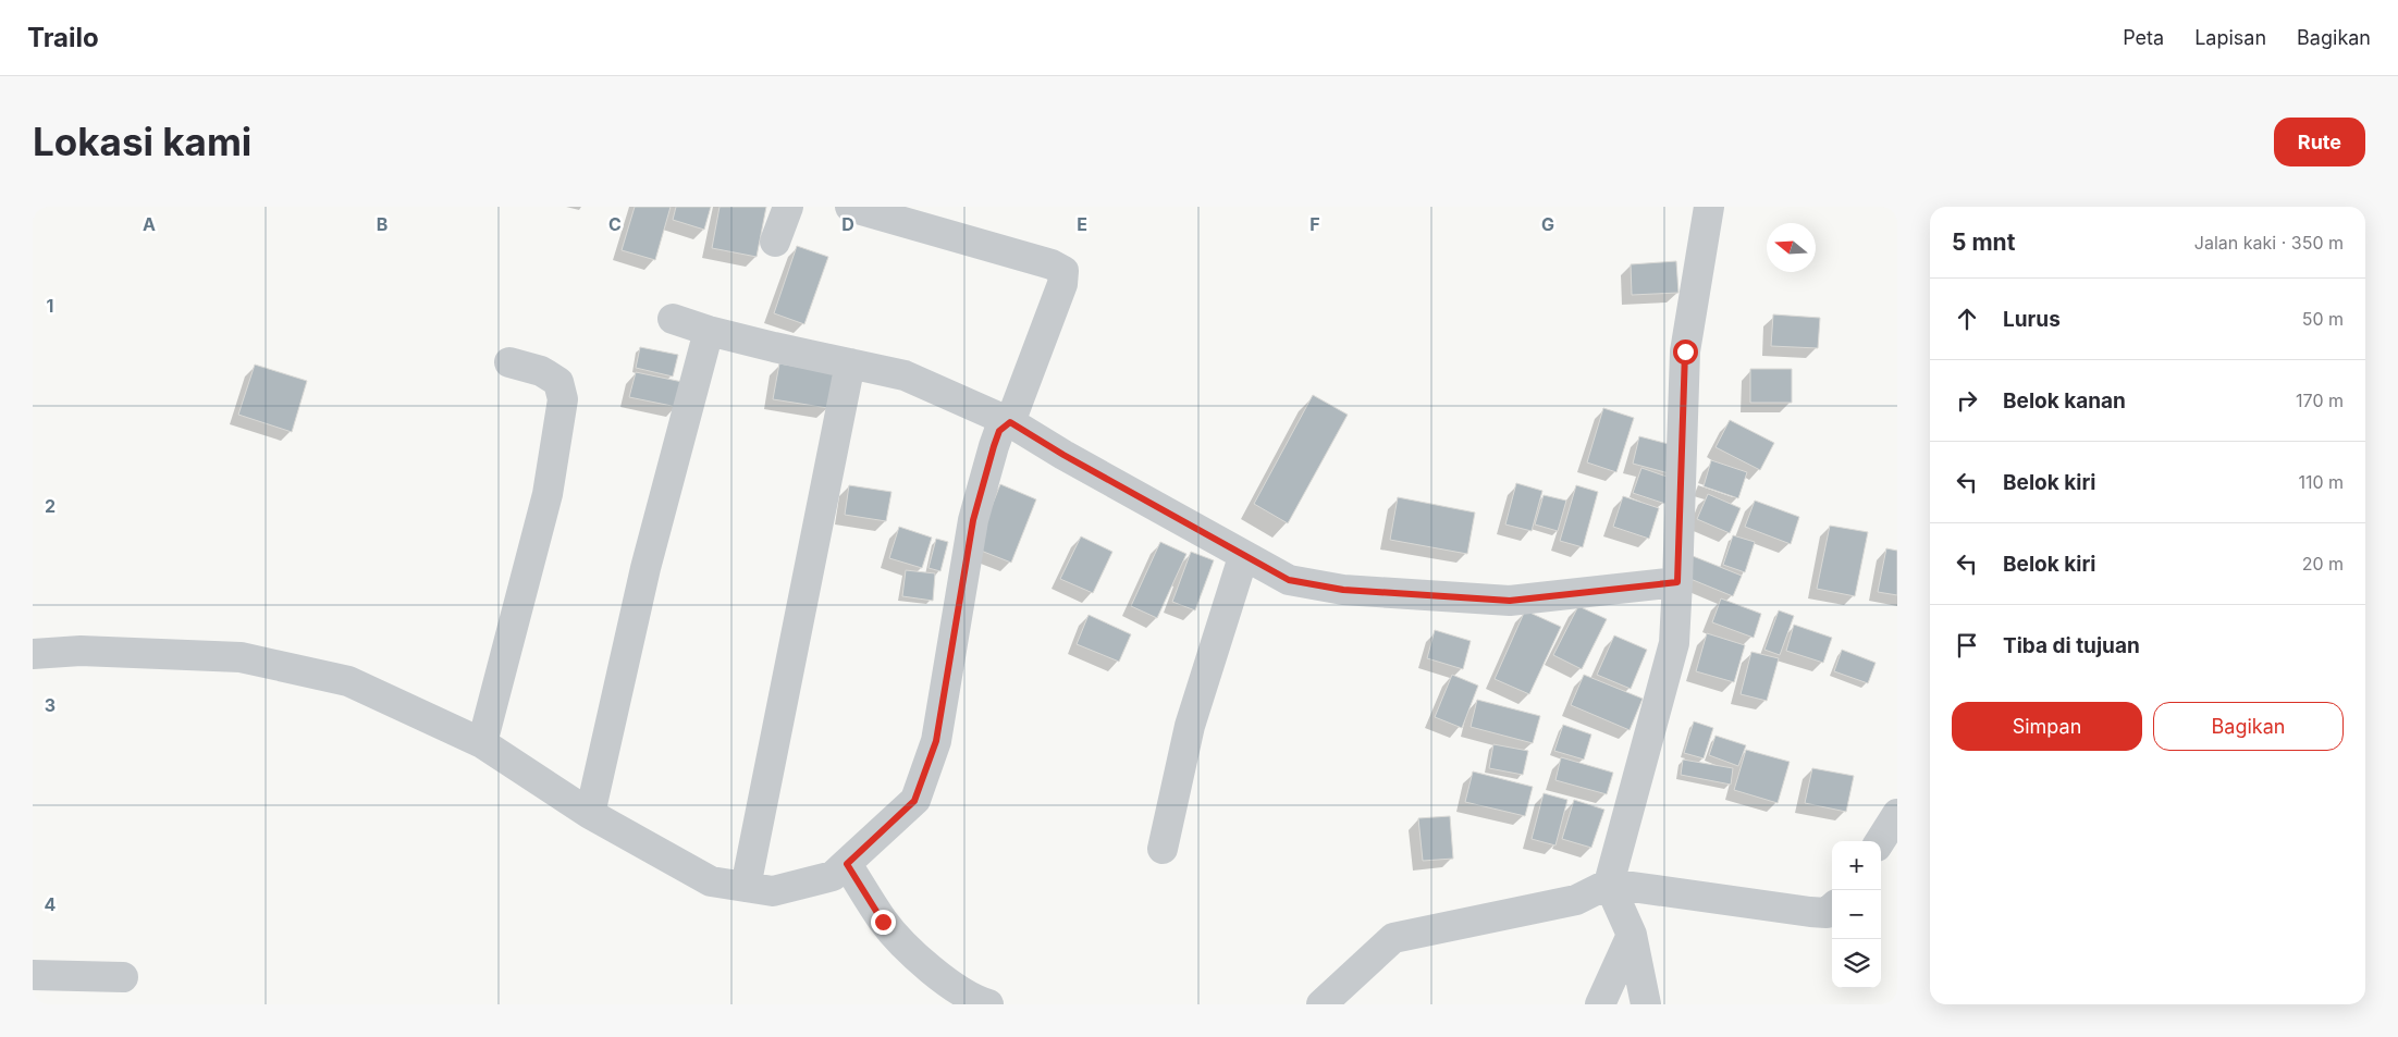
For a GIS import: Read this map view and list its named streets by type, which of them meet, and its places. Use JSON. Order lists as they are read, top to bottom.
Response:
{
  "north": "left",
  "page": {
    "header": "Trailo",
    "nav": ["Peta", "Lapisan", "Bagikan"],
    "buttons": [
      "Rute",
      ["Simpan", "Bagikan"]
    ],
    "title": "Lokasi kami",
    "heading": ["5 mnt", "Jalan kaki · 350 m"],
    "list": [
      ["Lurus", "50 m"],
      ["Belok kanan", "170 m"],
      ["Belok kiri", "110 m"],
      ["Belok kiri", "20 m"],
      "Tiba di tujuan"
    ],
    "map_buttons": ["+", "−"]
  },
  "grid": {
    "columns": [
      "A",
      "B",
      "C",
      "D",
      "E",
      "F",
      "G"
    ],
    "rows": [
      "1",
      "2",
      "3",
      "4"
    ]
  }
}
